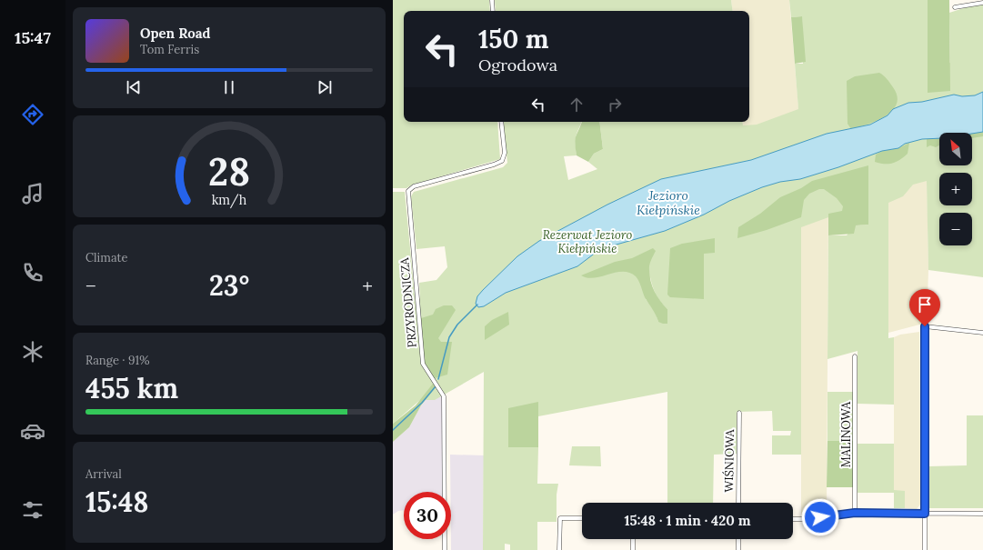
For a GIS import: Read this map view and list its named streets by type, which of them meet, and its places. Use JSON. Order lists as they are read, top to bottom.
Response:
{
  "streets": {
    "street": ["PRZYRODNICZA", "MALINOWA", "WIŚNIOWA"]
  },
  "water": ["Jezioro Kiełpińskie"],
  "parks": ["Rezerwat Jezioro Kiełpińskie"],
  "north": "top left",
  "page": {
    "tabs": "15:47",
    "turn": ["150 m", "Ogrodowa"],
    "song": ["Open Road", "Tom Ferris"],
    "map_buttons": ["+", "−"],
    "tile": [
      "Climate",
      ["Range · 91%", "455 km"],
      ["Arrival", "15:48"]
    ],
    "heat": ["−", "23°", "+"],
    "limit": "30",
    "trip": "15:48 · 1 min · 420 m",
    "gauge": ["28", "km/h"]
  }
}
